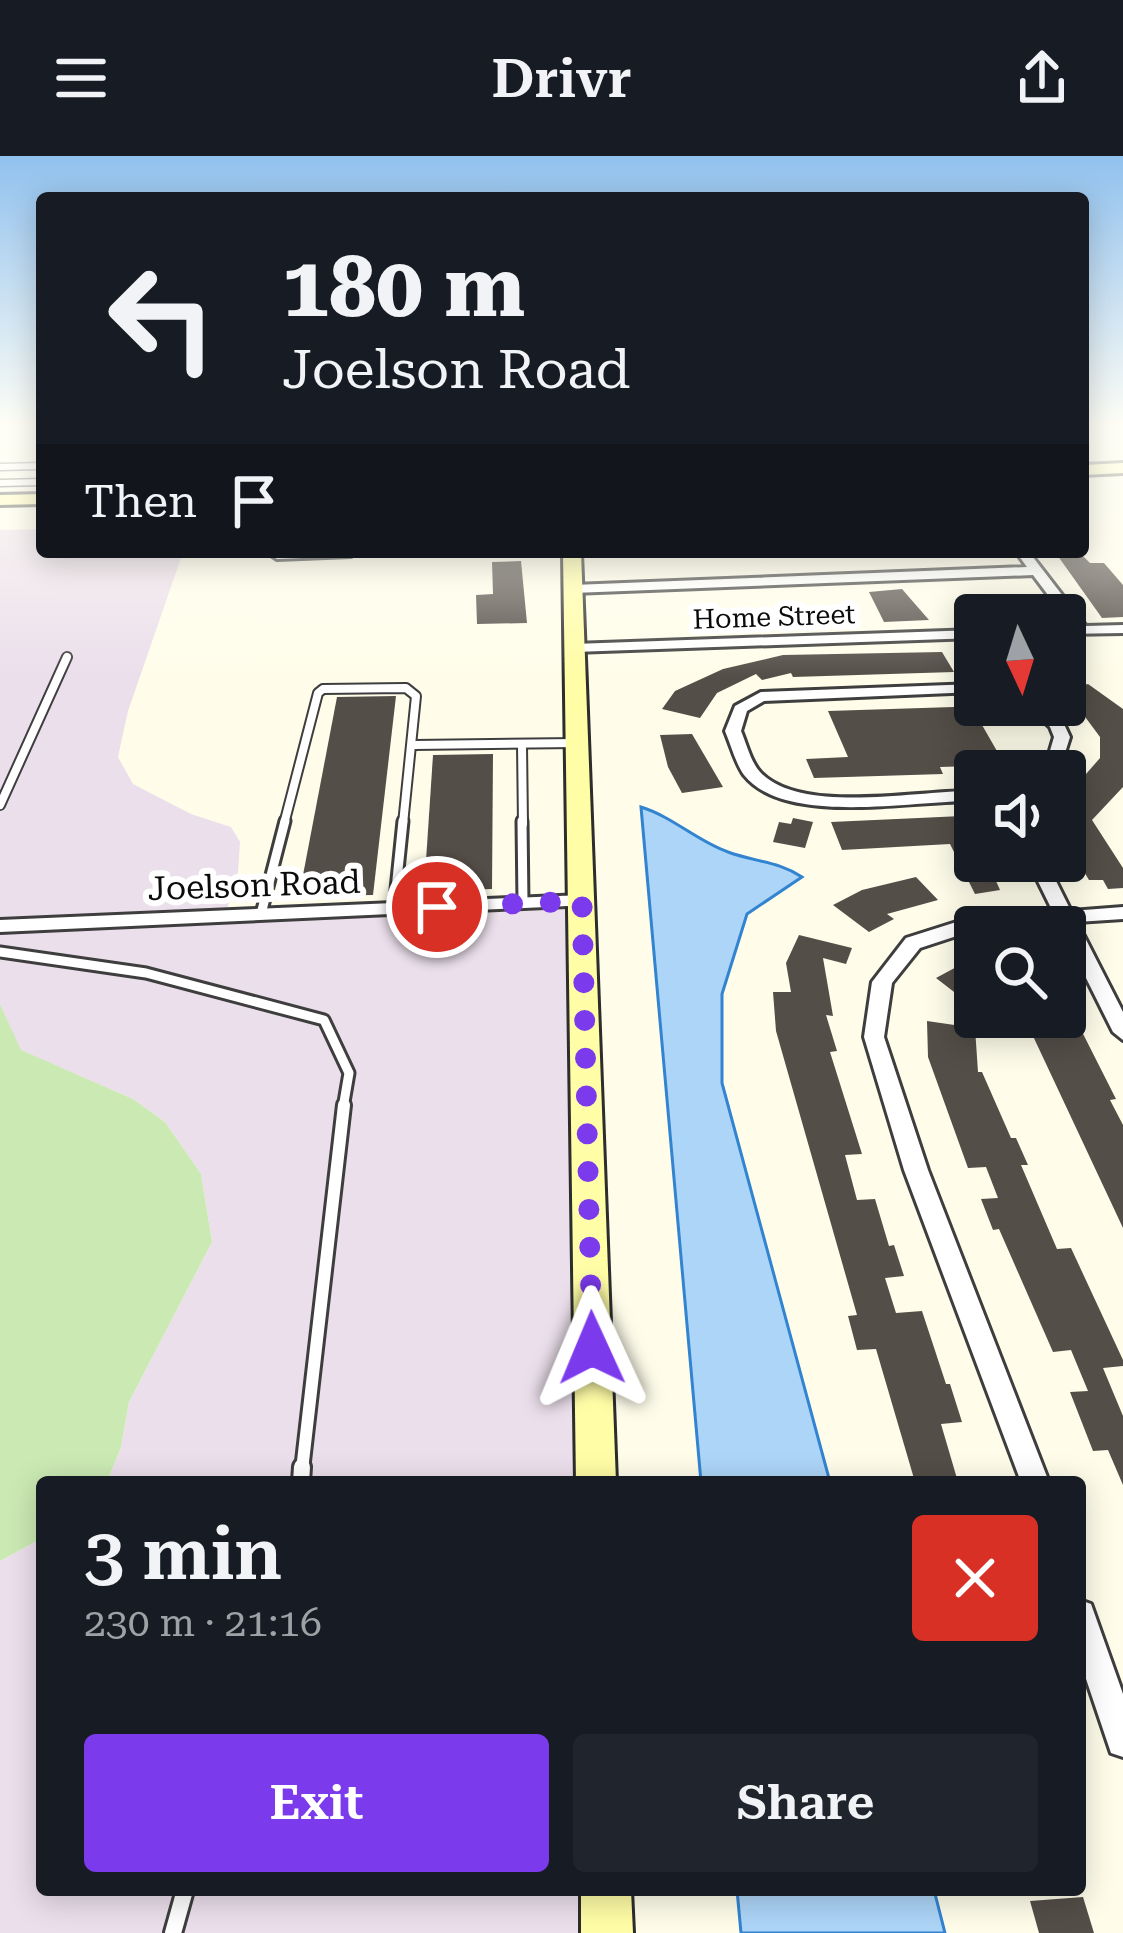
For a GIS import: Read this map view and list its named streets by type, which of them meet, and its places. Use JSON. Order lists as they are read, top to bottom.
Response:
{
  "streets": {
    "street": ["Home Street", "Joelson Road"]
  },
  "north": "bottom",
  "page": {
    "header": "Drivr",
    "turn": ["180 m", "Joelson Road"],
    "then": "Then",
    "heading": ["3 min", "230 m · 21:16"],
    "buttons": ["Exit", "Share"]
  }
}
